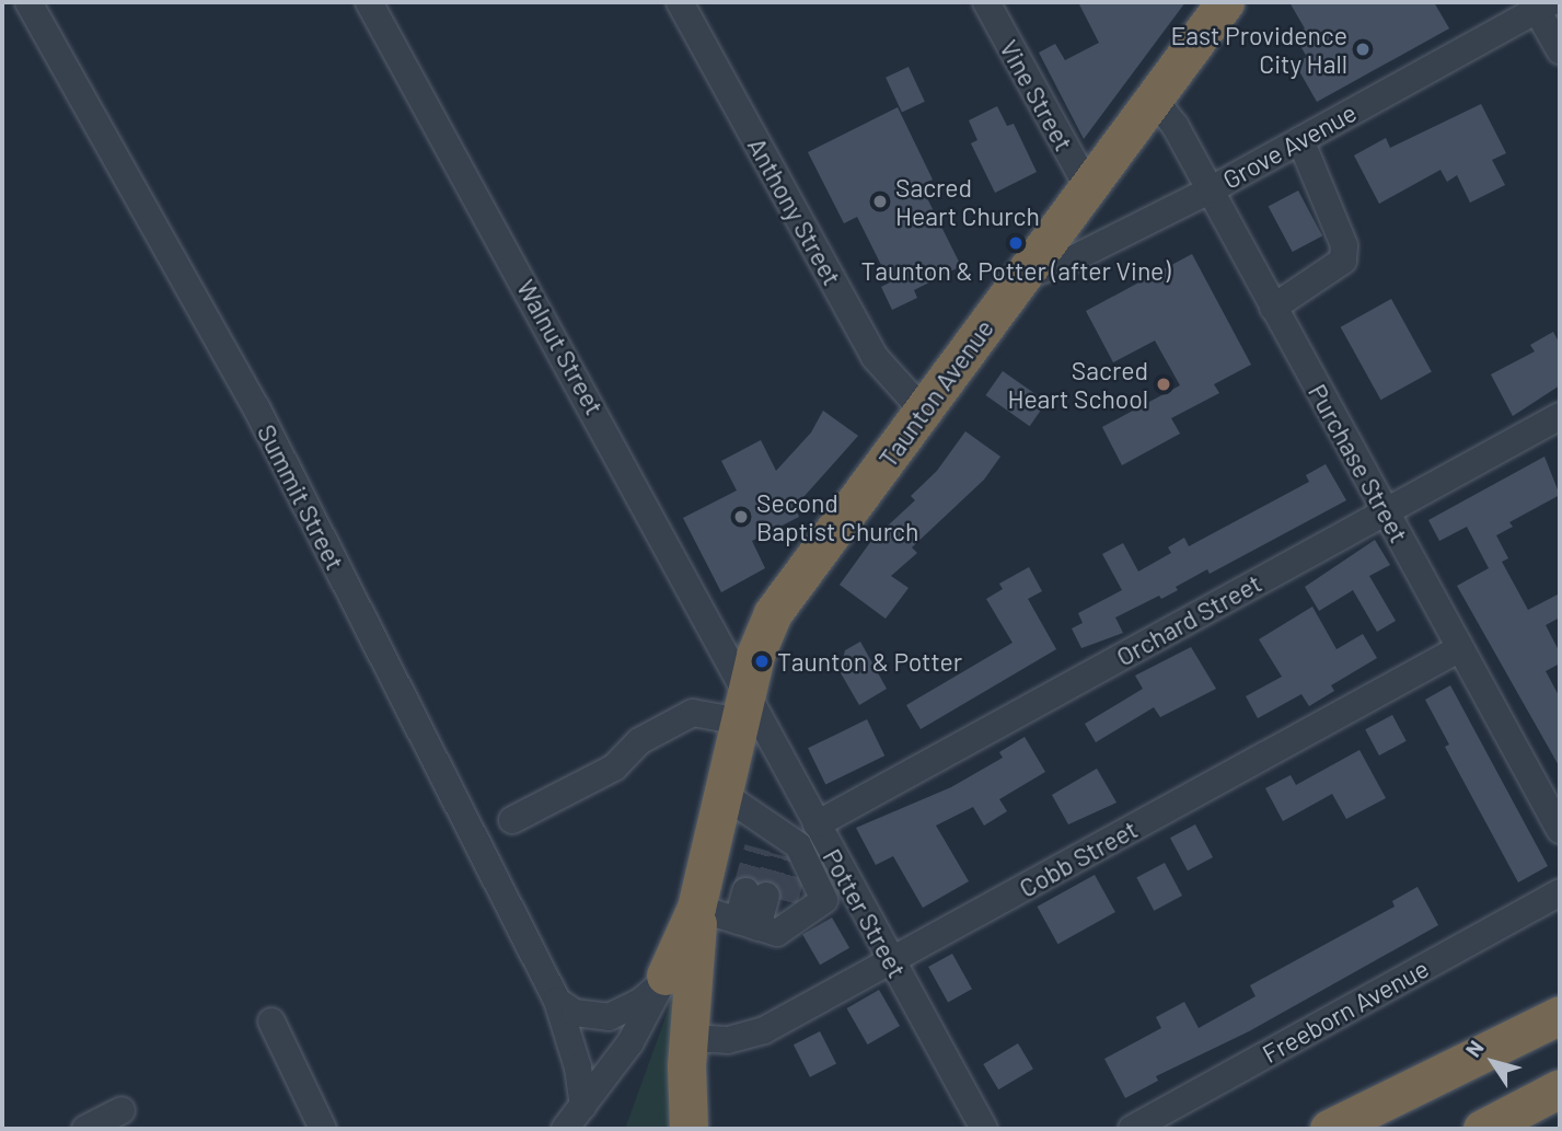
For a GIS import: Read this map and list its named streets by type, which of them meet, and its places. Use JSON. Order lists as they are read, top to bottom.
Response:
{
  "streets": {
    "highway": ["Taunton Avenue"],
    "street": [
      "Vine Street",
      "Grove Avenue",
      "Anthony Street",
      "Walnut Street",
      "Purchase Street",
      "Summit Street",
      "Orchard Street",
      "Cobb Street",
      "Potter Street",
      "Freeborn Avenue"
    ]
  },
  "crossings": [
    ["Vine Street", "Taunton Avenue"],
    ["Grove Avenue", "Taunton Avenue"],
    ["Grove Avenue", "Purchase Street"],
    ["Anthony Street", "Taunton Avenue"],
    ["Walnut Street", "Taunton Avenue"],
    ["Walnut Street", "Potter Street"],
    ["Taunton Avenue", "Purchase Street"],
    ["Taunton Avenue", "Summit Street"],
    ["Taunton Avenue", "Cobb Street"],
    ["Taunton Avenue", "Potter Street"],
    ["Purchase Street", "Orchard Street"],
    ["Purchase Street", "Cobb Street"],
    ["Orchard Street", "Potter Street"],
    ["Cobb Street", "Potter Street"]
  ],
  "places": [
    "East Providence City Hall",
    "Sacred Heart Church",
    "Taunton & Potter (after Vine)",
    "Sacred Heart School",
    "Second Baptist Church",
    "Taunton & Potter"
  ],
  "north": "top left"
}
